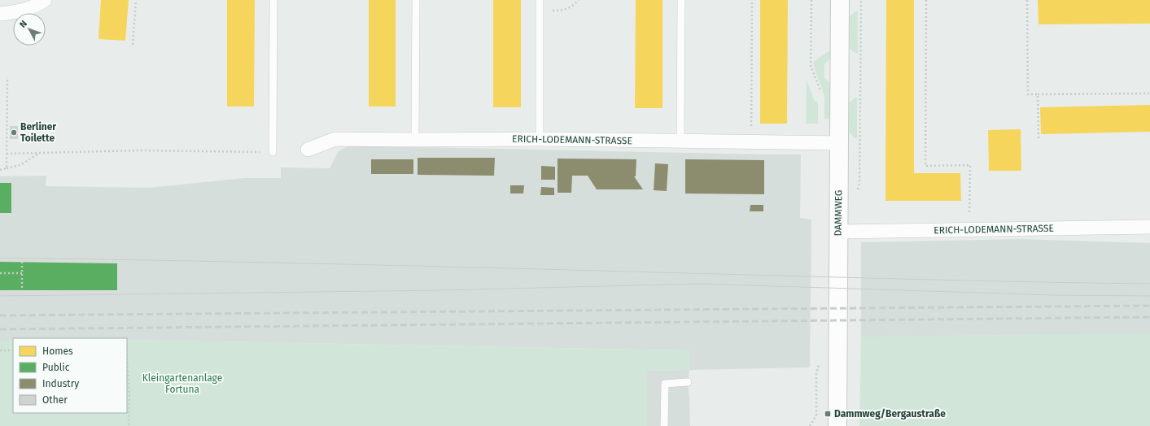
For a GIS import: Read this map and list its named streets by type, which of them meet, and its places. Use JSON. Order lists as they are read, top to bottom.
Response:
{
  "streets": {
    "street": ["ERICH-LODEMANN-STRASSE", "DAMMWEG"]
  },
  "crossings": [
    ["ERICH-LODEMANN-STRASSE", "DAMMWEG"]
  ],
  "parks": ["Kleingartenanlage Fortuna"],
  "places": {
    "other": ["Berliner Toilette"],
    "transit": ["Dammweg/Bergaustraße"]
  },
  "legend": [
    "Homes",
    "Public",
    "Industry",
    "Other"
  ],
  "north": "top left"
}
